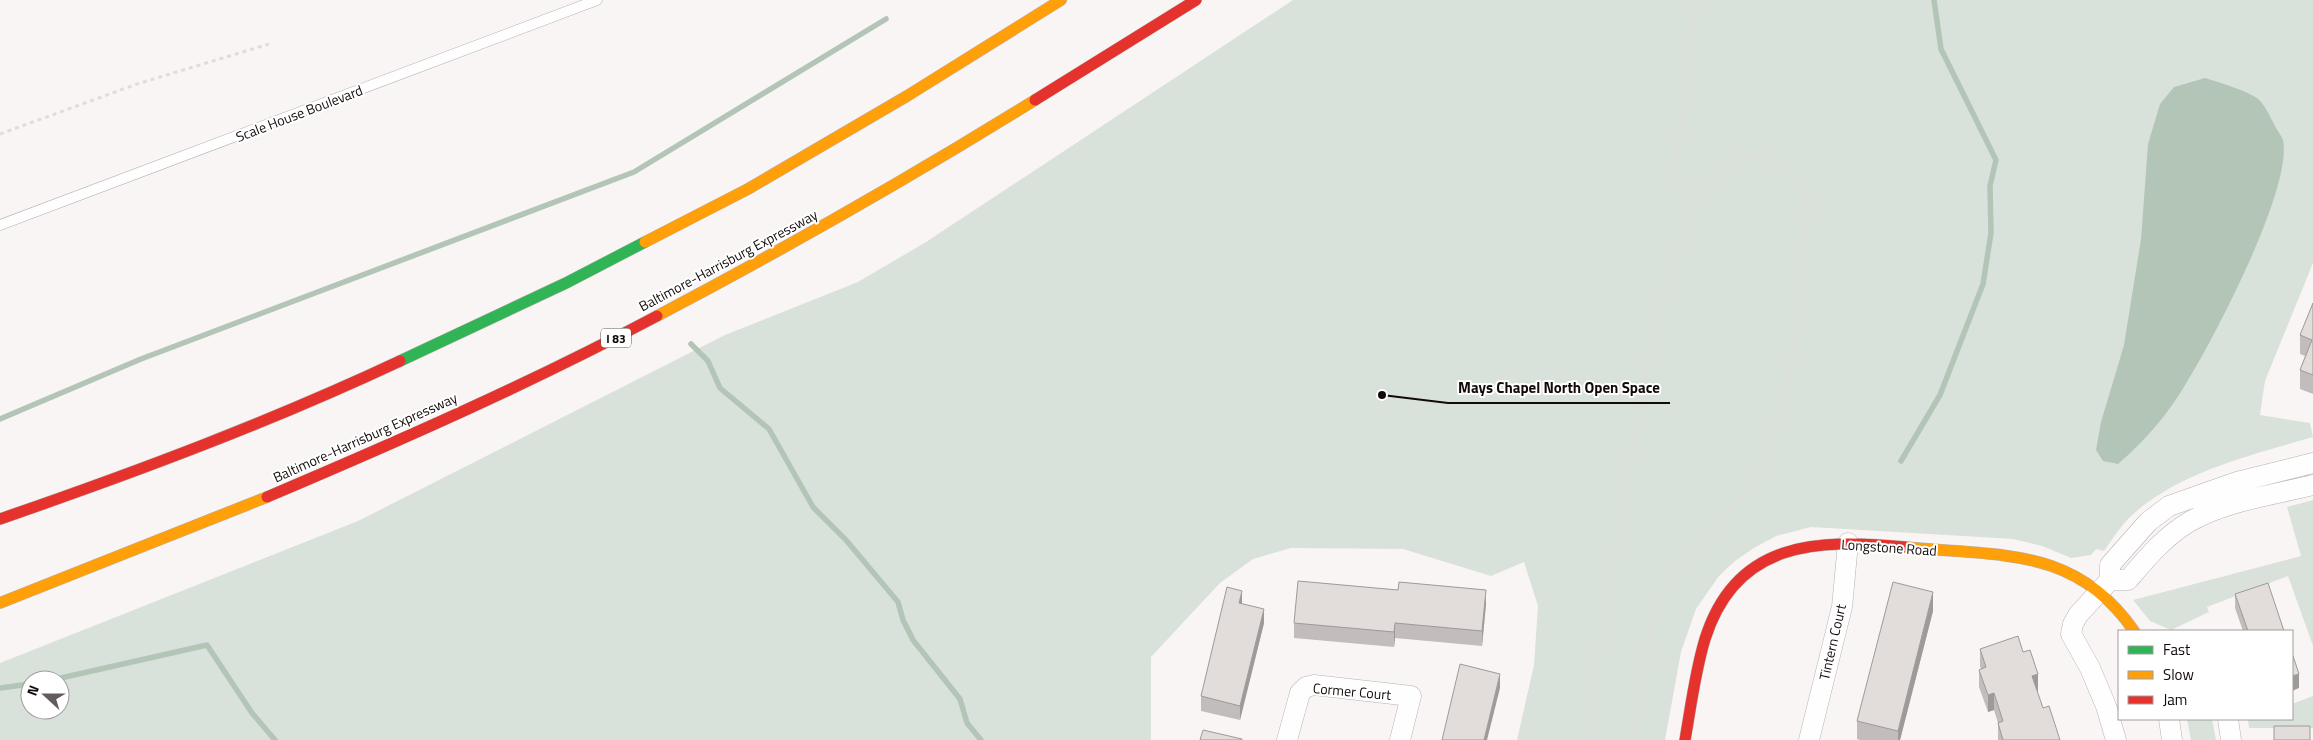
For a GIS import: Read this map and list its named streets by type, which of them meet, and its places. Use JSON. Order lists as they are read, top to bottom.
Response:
{
  "streets": {
    "main road": ["Baltimore-Harrisburg Expressway", "I 83", "Longstone Road"],
    "street": ["Tintern Court", "Cormer Court"],
    "lane": ["Scale House Boulevard"]
  },
  "crossings": [
    ["Longstone Road", "Tintern Court"]
  ],
  "places": ["Mays Chapel North Open Space"],
  "legend": ["Fast", "Slow", "Jam"],
  "north": "left"
}
